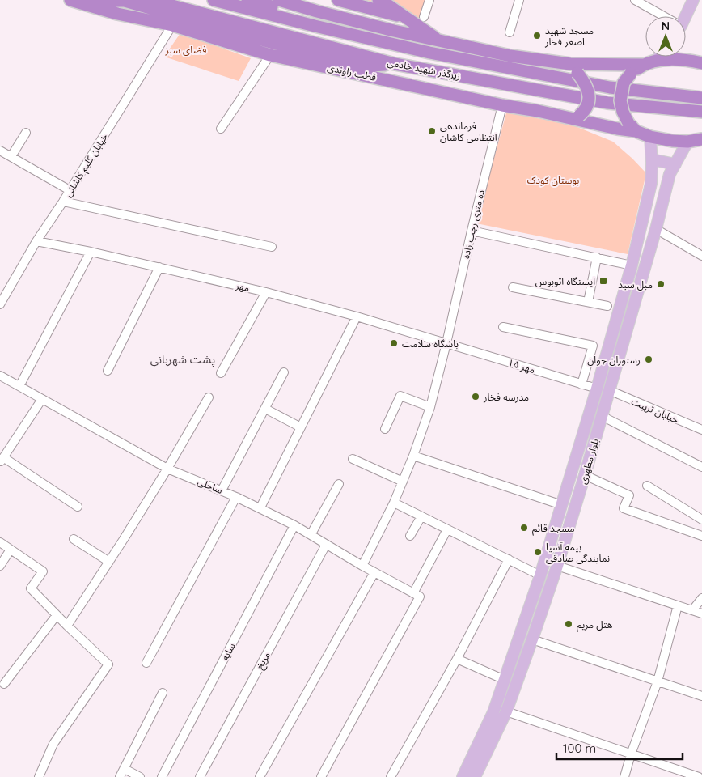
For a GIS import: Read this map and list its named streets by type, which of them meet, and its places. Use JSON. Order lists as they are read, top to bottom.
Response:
{
  "streets": {
    "highway": ["زیرگذر شهید خادمی", "قطب راوندی"],
    "main road": ["بلوار مطهری"],
    "street": [
      "خیابان کلیم کاشانی",
      "ده متری رجب زاده",
      "مهر",
      "مهر ۱۵",
      "خیابان تربیت",
      "ساحلی",
      "سایه",
      "مریخ"
    ]
  },
  "crossings": [
    ["قطب راوندی", "خیابان کلیم کاشانی"],
    ["قطب راوندی", "ده متری رجب زاده"],
    ["قطب راوندی", "بلوار مطهری"],
    ["خیابان کلیم کاشانی", "مهر"],
    ["ده متری رجب زاده", "مهر"],
    ["ده متری رجب زاده", "مهر ۱۵"],
    ["ده متری رجب زاده", "ساحلی"],
    ["مهر", "مهر ۱۵"],
    ["مهر ۱۵", "بلوار مطهری"],
    ["خیابان تربیت", "بلوار مطهری"],
    ["ساحلی", "سایه"],
    ["ساحلی", "مریخ"]
  ],
  "districts": ["پشت شهربانی"],
  "parks": ["فضای سبز", "بوستان کودک"],
  "places": {
    "other": [
      "مسجد شهید اصغر فخار",
      "فرماندهی انتظامی کاشان",
      "مبل سید",
      "باشگاه سلامت",
      "رستوران جوان",
      "مدرسه فخار",
      "مسجد قائم",
      "بیمه آسیا نمایندگی صادقی",
      "هتل مریم"
    ],
    "transit": ["ایستگاه اتوبوس"]
  },
  "scale_bar": "100 m",
  "north": "top"
}
